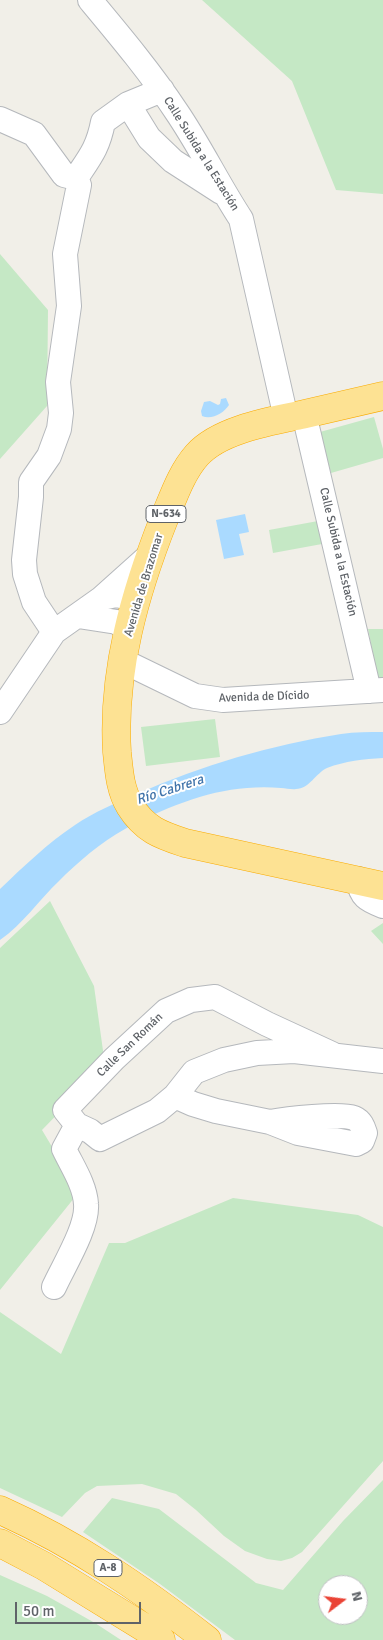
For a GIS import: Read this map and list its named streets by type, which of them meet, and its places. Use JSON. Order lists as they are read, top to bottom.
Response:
{
  "streets": {
    "highway": ["N-634", "Avenida de Brazomar", "A-8"],
    "street": ["Calle Subida a la Estación", "Avenida de Dícido", "Calle San Román"]
  },
  "crossings": [
    ["Calle Subida a la Estación", "Avenida de Brazomar"],
    ["Calle Subida a la Estación", "Avenida de Dícido"],
    ["Avenida de Brazomar", "Avenida de Dícido"]
  ],
  "water": ["Río Cabrera"],
  "scale_bar": "50 m",
  "north": "right"
}
